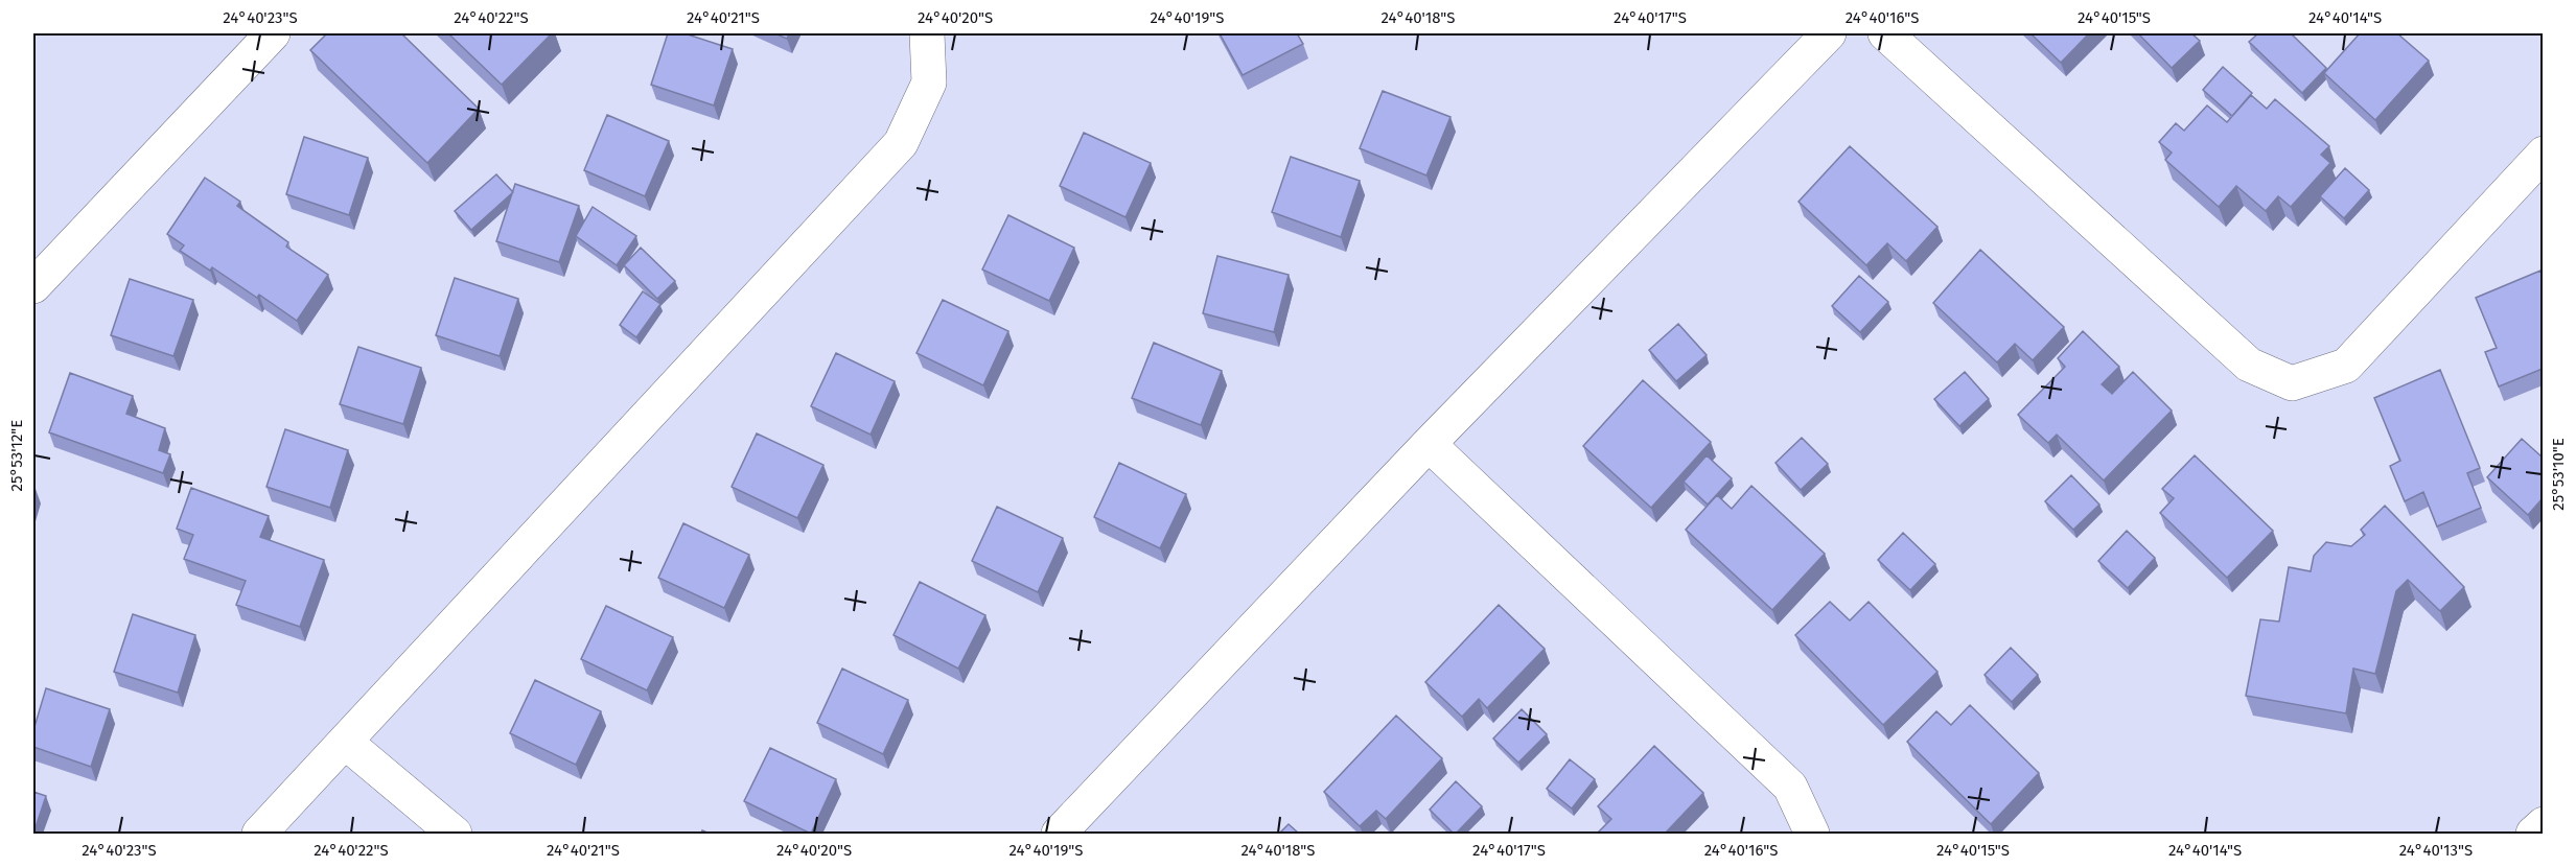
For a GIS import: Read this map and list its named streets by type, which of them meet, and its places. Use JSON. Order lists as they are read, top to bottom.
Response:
{
  "coordinates": [
    "24°40'23\"S",
    "24°40'22\"S",
    "24°40'21\"S",
    "24°40'20\"S",
    "24°40'19\"S",
    "24°40'18\"S",
    "24°40'17\"S",
    "24°40'16\"S",
    "24°40'15\"S",
    "24°40'14\"S",
    "25°53'12\"E",
    "25°53'10\"E",
    "24°40'13\"S"
  ]
}
